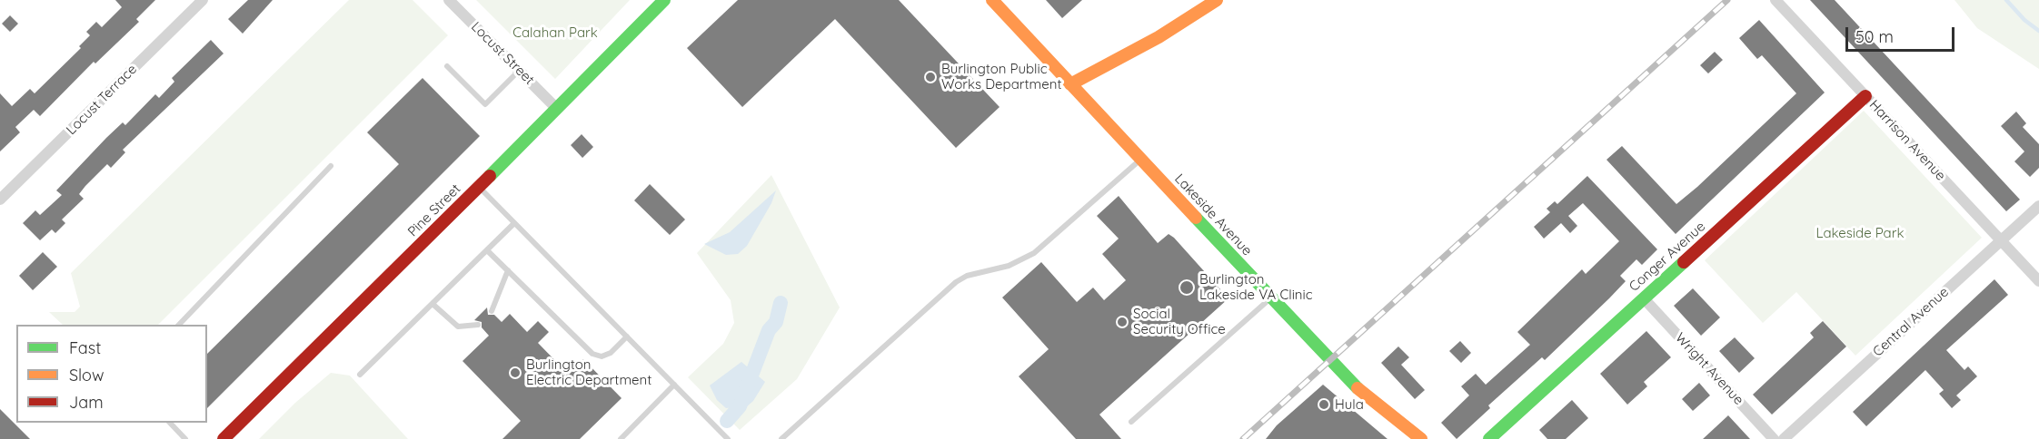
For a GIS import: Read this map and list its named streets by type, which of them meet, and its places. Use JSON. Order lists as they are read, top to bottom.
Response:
{
  "streets": {
    "street": [
      "Locust Street",
      "Locust Terrace",
      "Harrison Avenue",
      "Pine Street",
      "Lakeside Avenue",
      "Conger Avenue",
      "Central Avenue",
      "Wright Avenue"
    ]
  },
  "crossings": [
    ["Locust Street", "Pine Street"],
    ["Harrison Avenue", "Conger Avenue"],
    ["Harrison Avenue", "Central Avenue"],
    ["Conger Avenue", "Wright Avenue"]
  ],
  "parks": ["Calahan Park", "Lakeside Park"],
  "places": [
    "Burlington Public Works Department",
    "Burlington Lakeside VA Clinic",
    "Social Security Office",
    "Burlington Electric Department",
    "Hula"
  ],
  "legend": ["Fast", "Slow", "Jam"],
  "scale_bar": "50 m"
}
